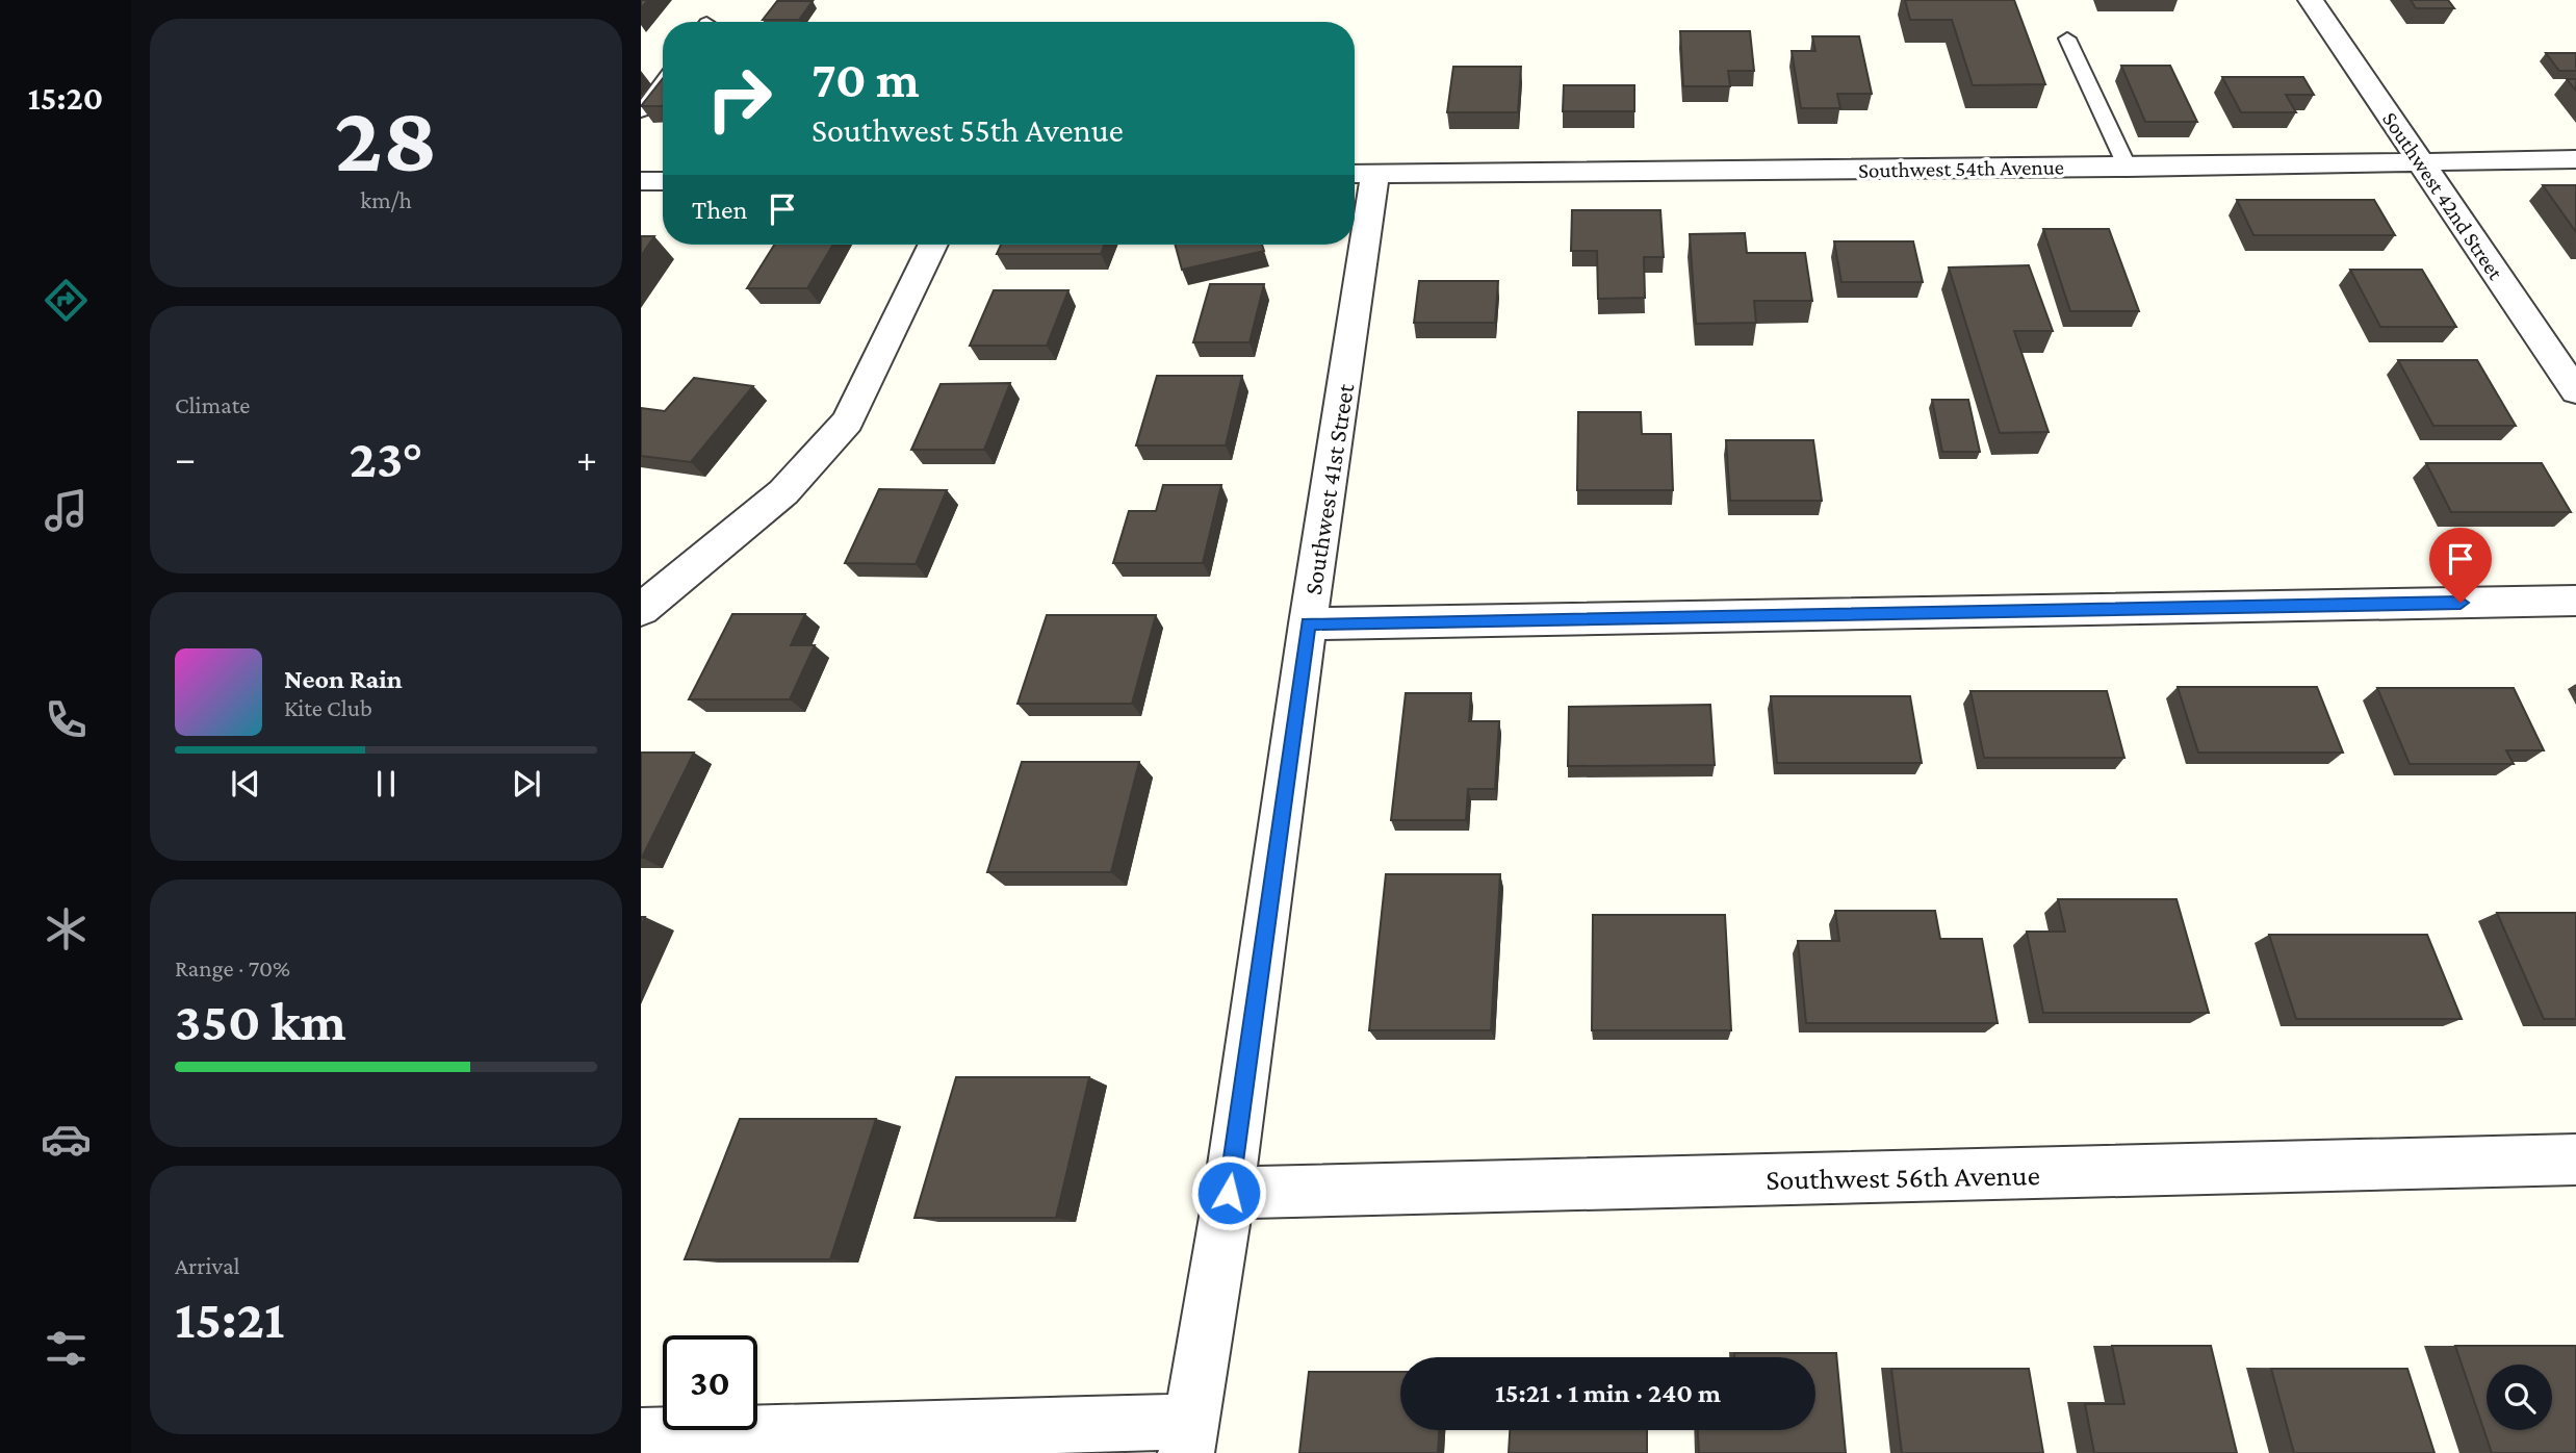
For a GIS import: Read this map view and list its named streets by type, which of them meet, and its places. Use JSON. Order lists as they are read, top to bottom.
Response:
{
  "streets": {
    "street": [
      "Southwest 54th Avenue",
      "Southwest 42nd Street",
      "Southwest 41st Street",
      "Southwest 56th Avenue"
    ]
  },
  "crossings": [
    ["Southwest 54th Avenue", "Southwest 42nd Street"],
    ["Southwest 54th Avenue", "Southwest 41st Street"],
    ["Southwest 41st Street", "Southwest 56th Avenue"]
  ],
  "page": {
    "tabs": "15:20",
    "tile": [
      ["28", "km/h"],
      "Climate",
      ["Range · 70%", "350 km"],
      ["Arrival", "15:21"]
    ],
    "turn": ["70 m", "Southwest 55th Avenue"],
    "then": "Then",
    "heat": ["−", "23°", "+"],
    "song": ["Neon Rain", "Kite Club"],
    "limit": "30",
    "trip": "15:21 · 1 min · 240 m"
  }
}
